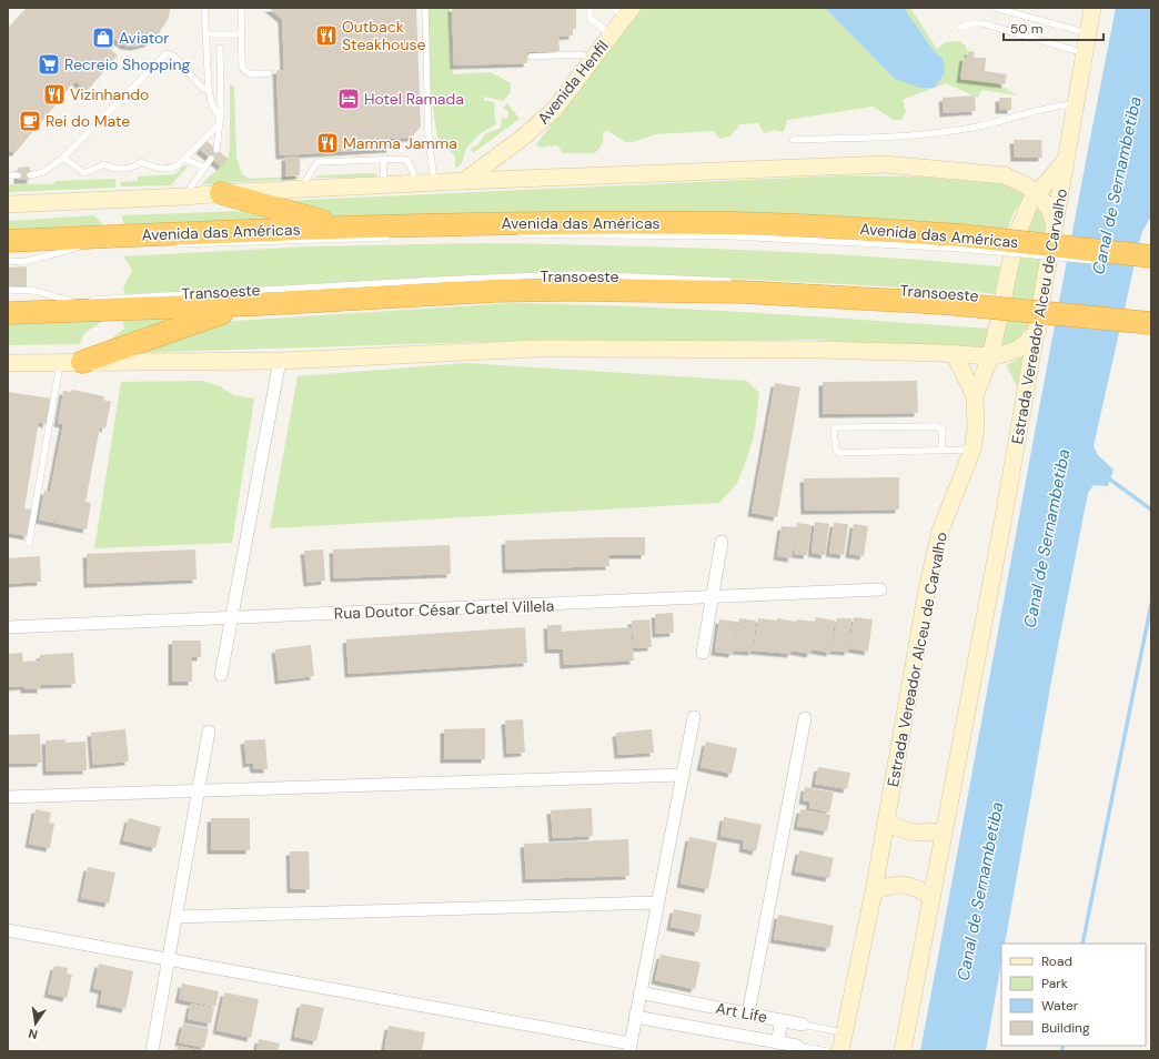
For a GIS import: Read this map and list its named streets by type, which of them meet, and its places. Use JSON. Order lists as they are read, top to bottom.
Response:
{
  "streets": {
    "highway": ["Avenida das Américas"],
    "main road": ["Avenida Henfil", "Estrada Vereador Alceu de Carvalho"],
    "street": ["Rua Doutor César Cartel Villela", "Art Life"],
    "lane": ["Transoeste"]
  },
  "crossings": [
    ["Estrada Vereador Alceu de Carvalho", "Art Life"]
  ],
  "water": ["Canal de Sernambetiba"],
  "places": {
    "restaurant": ["Outback Steakhouse", "Vizinhando", "Mamma Jamma"],
    "shop": ["Aviator"],
    "supermarket": ["Recreio Shopping"],
    "hotel": ["Hotel Ramada"],
    "cafe": ["Rei do Mate"]
  },
  "legend": [
    "Road",
    "Park",
    "Water",
    "Building"
  ],
  "scale_bar": "50 m",
  "north": "bottom"
}
